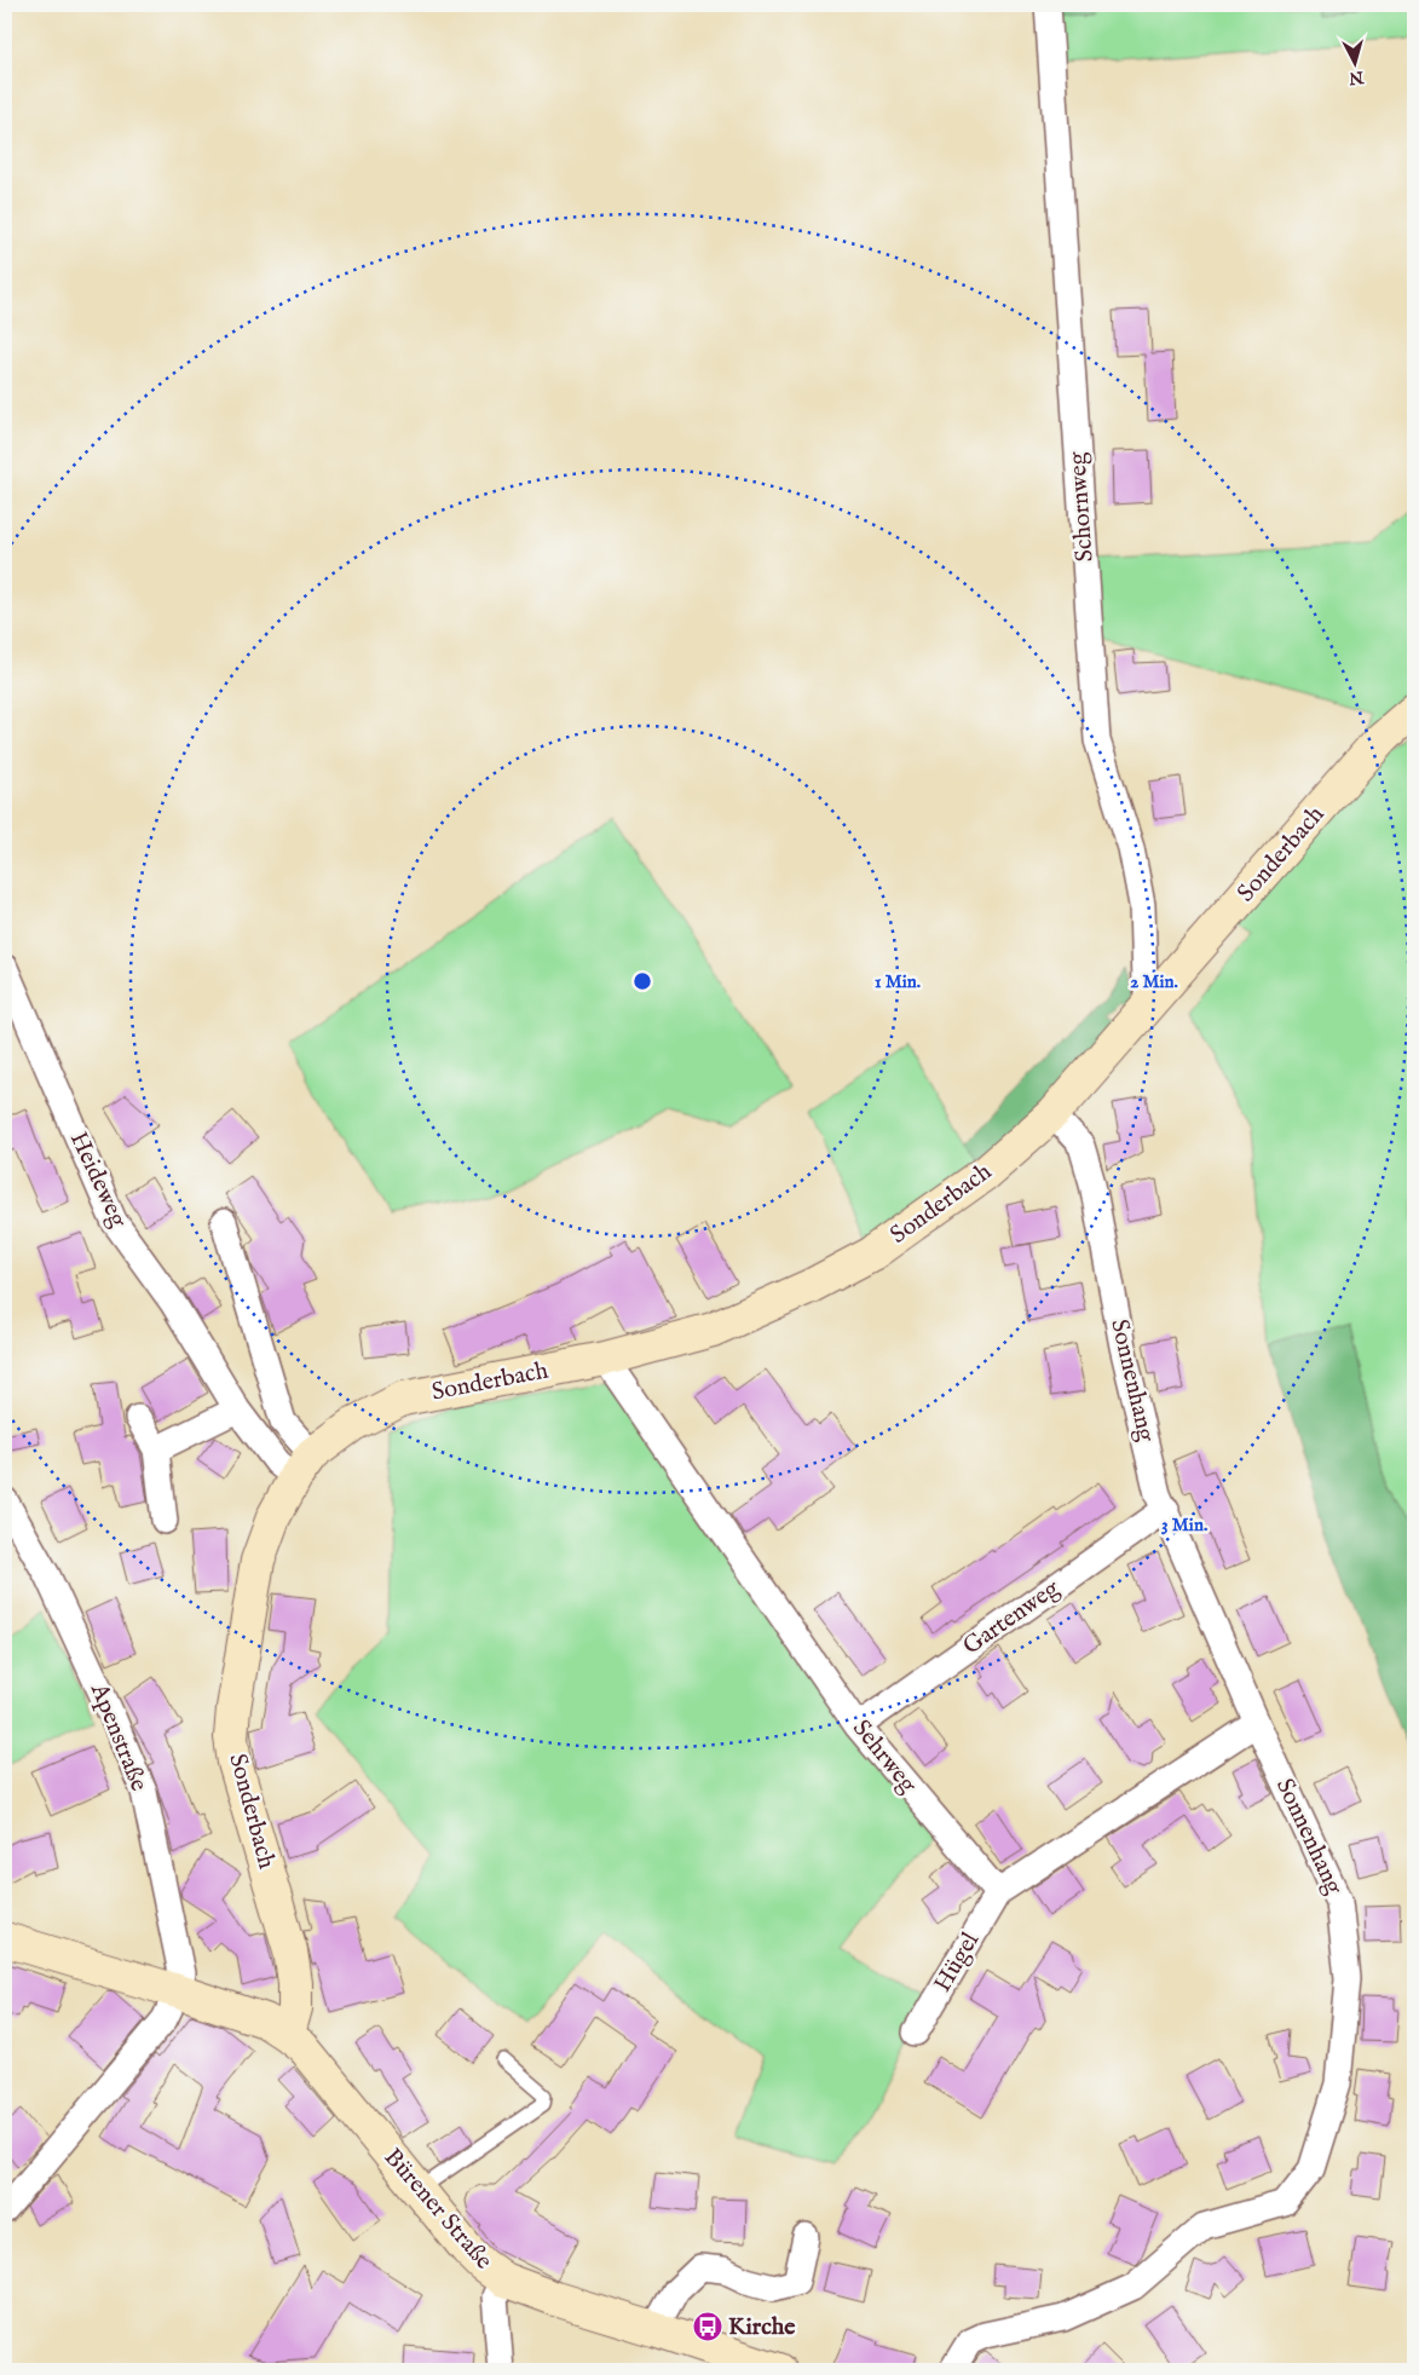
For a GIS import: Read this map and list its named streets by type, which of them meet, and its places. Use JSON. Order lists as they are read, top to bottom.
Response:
{
  "streets": {
    "street": [
      "Schornweg",
      "Sonderbach",
      "Heideweg",
      "Sonnenhang",
      "Gartenweg",
      "Apenstraße",
      "Sehrweg",
      "Hügel",
      "Bürener Straße"
    ]
  },
  "crossings": [
    ["Schornweg", "Sonderbach"],
    ["Sonderbach", "Heideweg"],
    ["Sonderbach", "Sonnenhang"],
    ["Sonderbach", "Sehrweg"],
    ["Sonderbach", "Bürener Straße"],
    ["Sonnenhang", "Gartenweg"],
    ["Gartenweg", "Sehrweg"],
    ["Apenstraße", "Bürener Straße"],
    ["Sehrweg", "Hügel"]
  ],
  "places": {
    "bus stop": ["Kirche"]
  },
  "north": "bottom",
  "rings": ["1 Min.", "2 Min.", "3 Min."]
}
